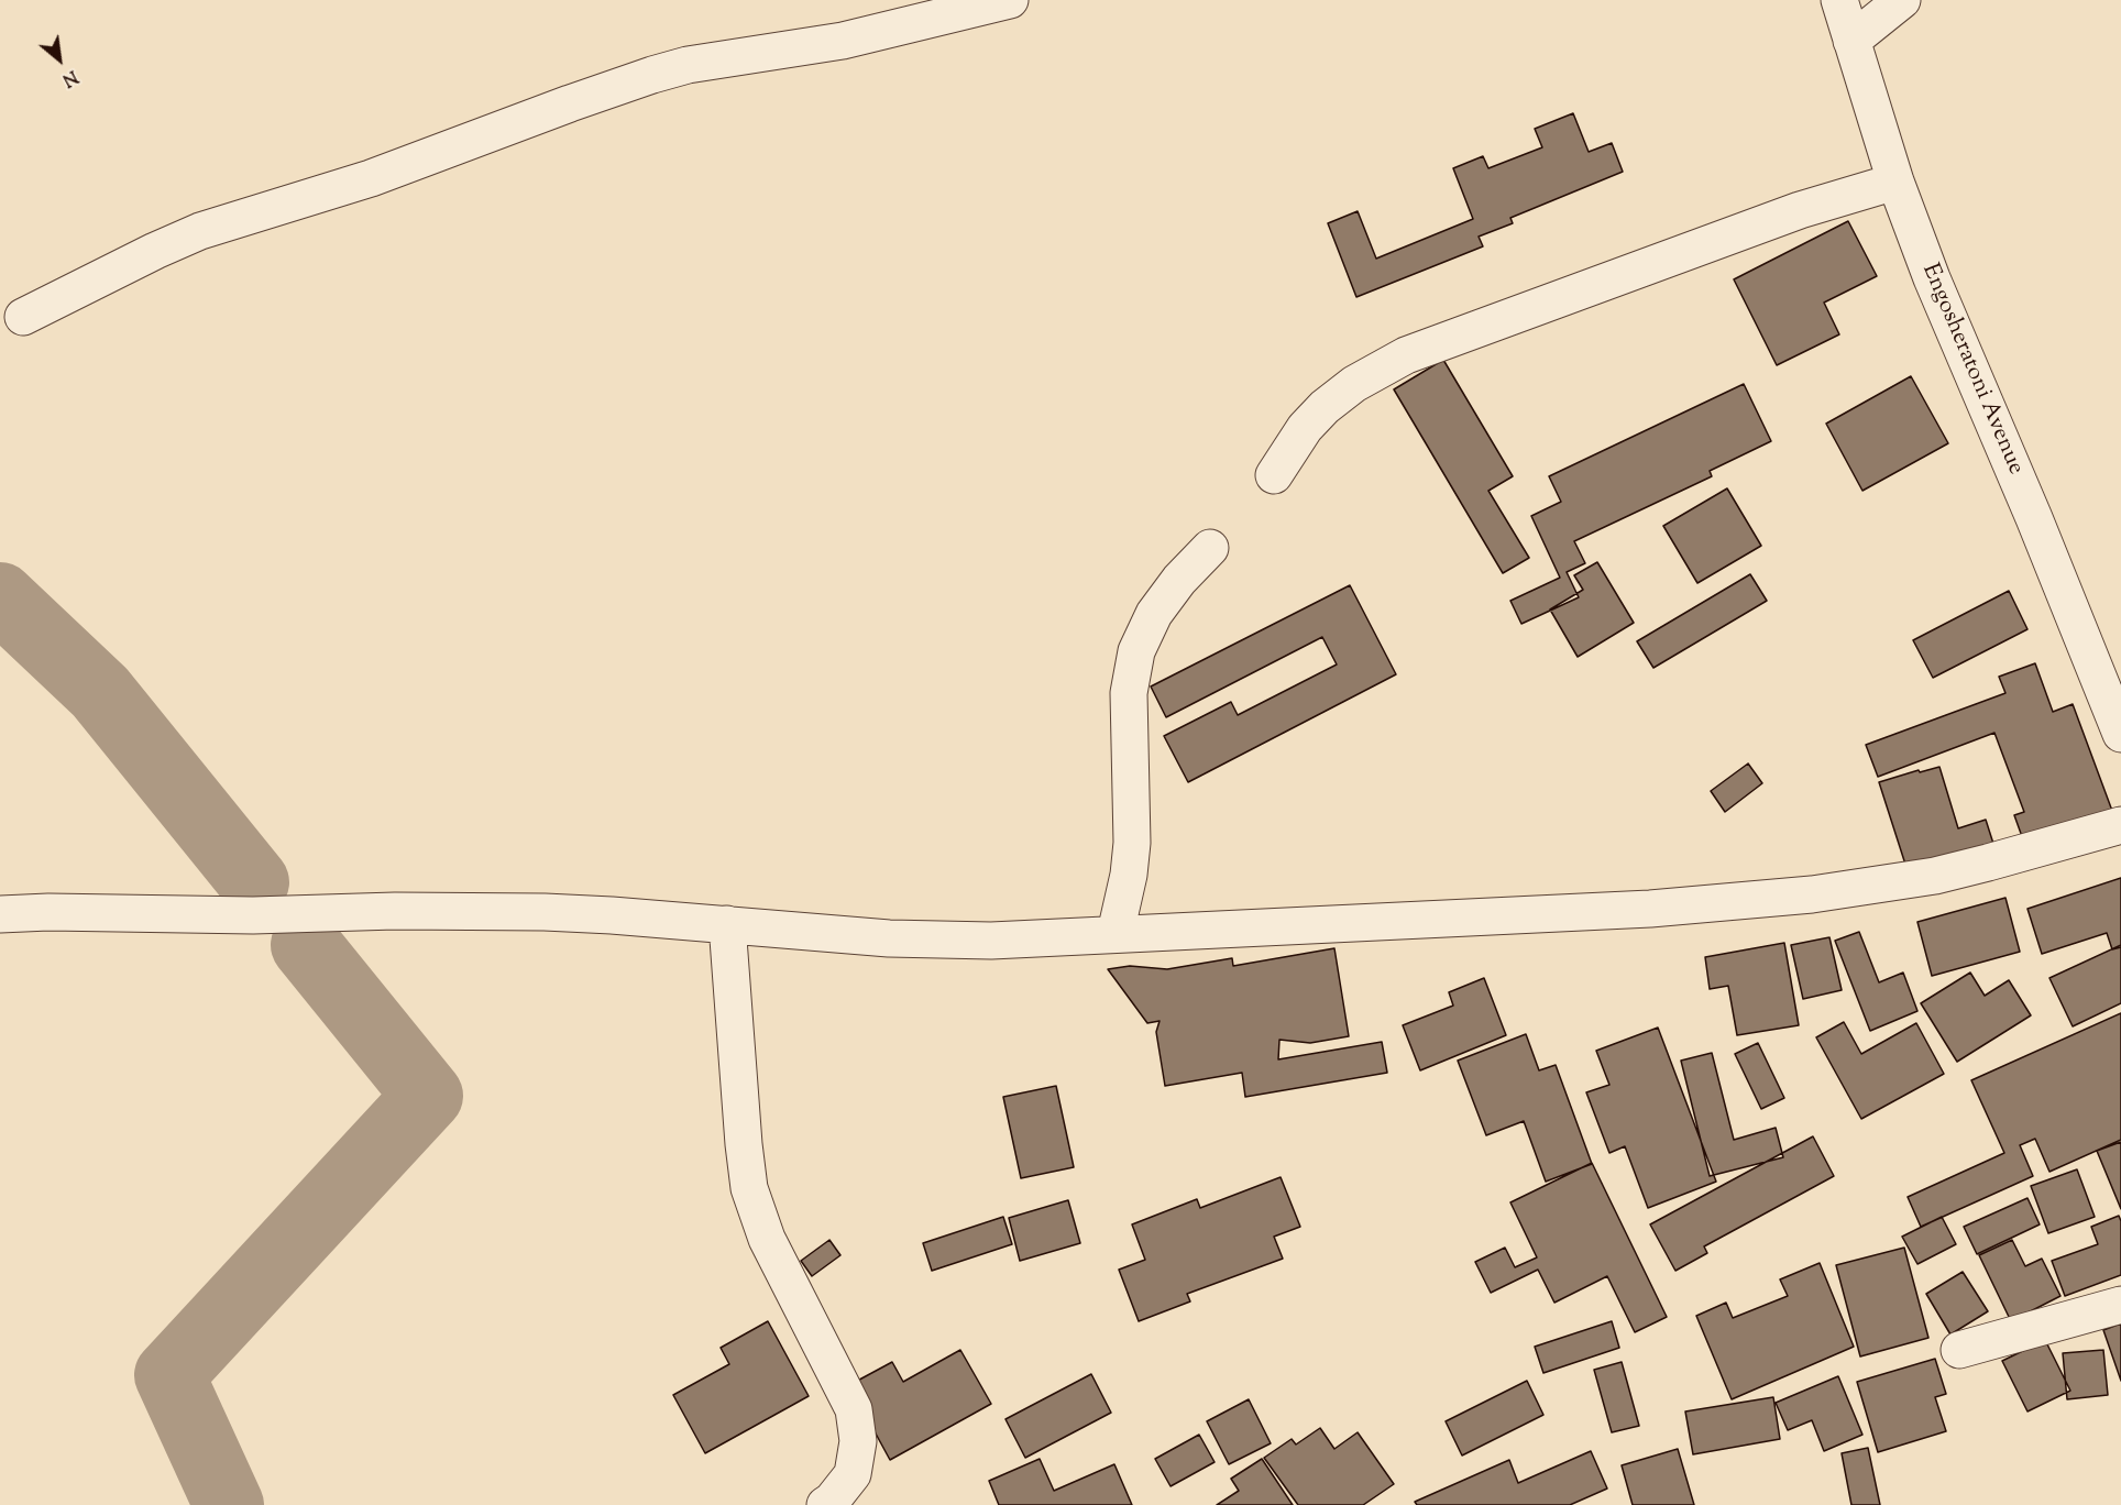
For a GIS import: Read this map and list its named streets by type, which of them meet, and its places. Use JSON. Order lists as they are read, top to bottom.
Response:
{
  "streets": {
    "street": ["Engosheratoni Avenue"]
  },
  "north": "bottom right"
}
